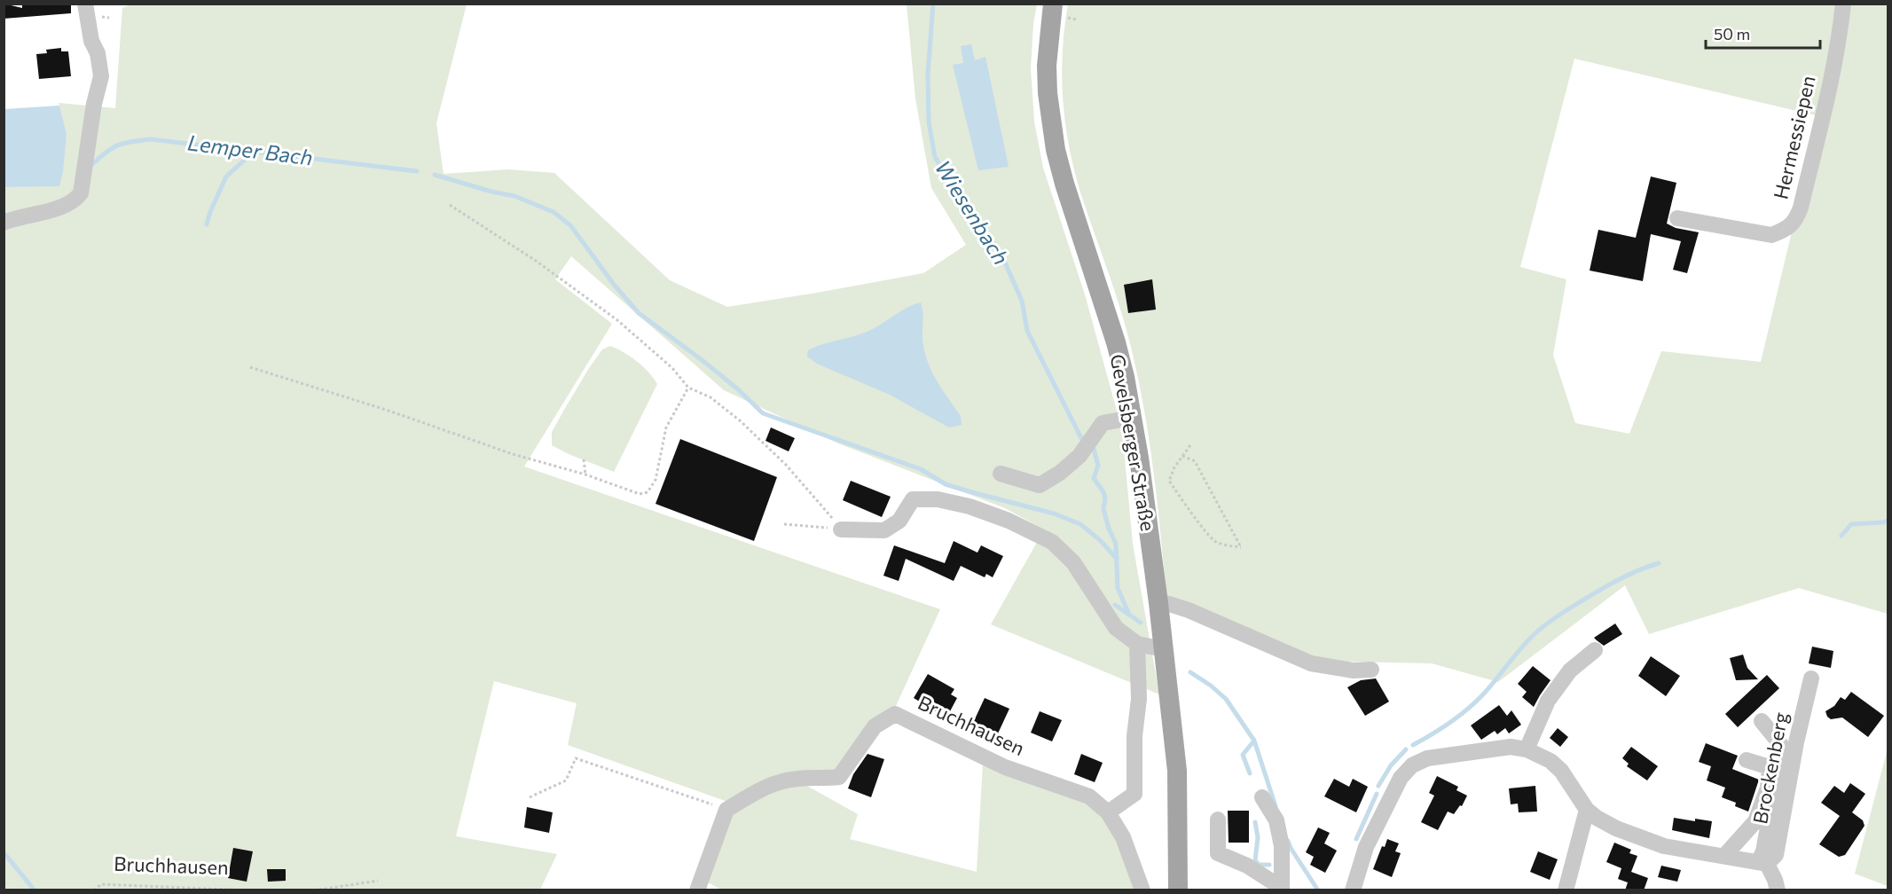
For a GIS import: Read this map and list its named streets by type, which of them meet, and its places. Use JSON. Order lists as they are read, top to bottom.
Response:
{
  "streets": {
    "main road": ["Gevelsberger Straße"],
    "street": ["Hermessiepen", "Bruchhausen", "Brockenberg"]
  },
  "water": ["Lemper Bach", "Wiesenbach"],
  "scale_bar": "50 m"
}
